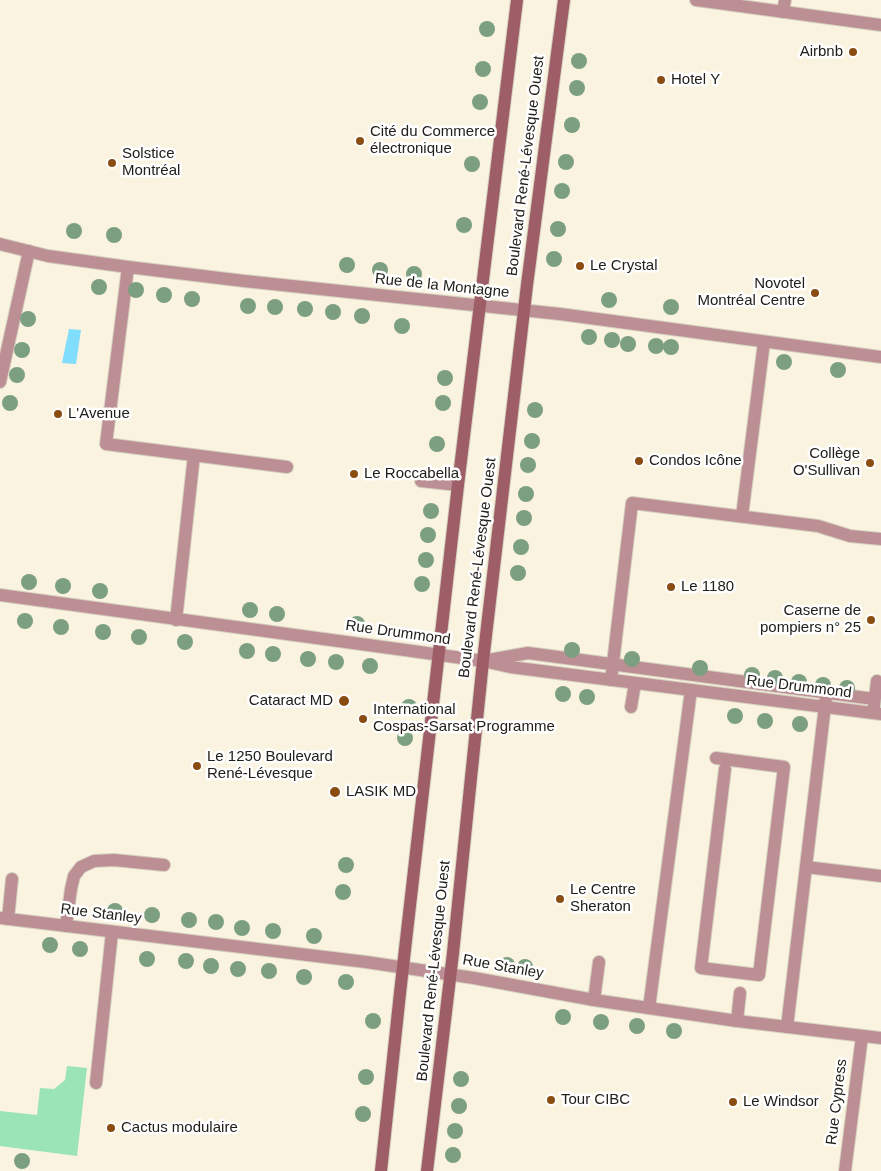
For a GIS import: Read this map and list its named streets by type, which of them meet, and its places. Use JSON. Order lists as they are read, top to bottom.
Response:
{
  "streets": {
    "main road": ["Boulevard René-Lévesque Ouest"],
    "street": [
      "Rue de la Montagne",
      "Rue Drummond",
      "Rue Stanley",
      "Rue Cypress"
    ]
  },
  "crossings": [
    ["Boulevard René-Lévesque Ouest", "Rue de la Montagne"],
    ["Boulevard René-Lévesque Ouest", "Rue Drummond"],
    ["Boulevard René-Lévesque Ouest", "Rue Stanley"],
    ["Rue Stanley", "Rue Cypress"]
  ],
  "places": [
    "Airbnb",
    "Hotel Y",
    "Cité du Commerce électronique",
    "Solstice Montréal",
    "Le Crystal",
    "Novotel Montréal Centre",
    "L'Avenue",
    "Condos Icône",
    "Collège O'Sullivan",
    "Le Roccabella",
    "Le 1180",
    "Caserne de pompiers n° 25",
    "Cataract MD",
    "International Cospas-Sarsat Programme",
    "Le 1250 Boulevard René-Lévesque",
    "LASIK MD",
    "Le Centre Sheraton",
    "Tour CIBC",
    "Le Windsor",
    "Cactus modulaire"
  ]
}
